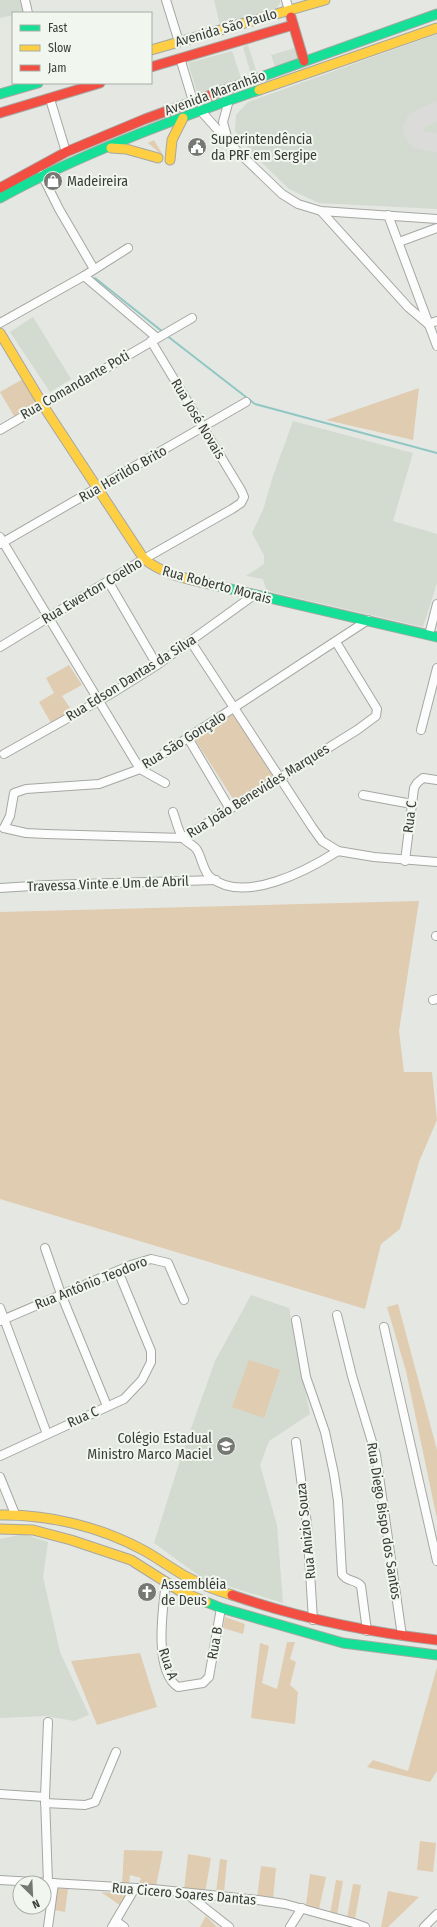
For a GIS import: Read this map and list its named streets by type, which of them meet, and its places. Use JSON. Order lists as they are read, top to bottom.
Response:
{
  "streets": {
    "main road": ["Avenida São Paulo", "Avenida Maranhão", "Rua Roberto Morais"],
    "street": [
      "Rua Comandante Poti",
      "Rua José Novais",
      "Rua Herildo Brito",
      "Rua Ewerton Coelho",
      "Rua Edson Dantas da Silva",
      "Rua São Gonçalo",
      "Rua João Benevides Marques",
      "Rua C",
      "Travessa Vinte e Um de Abril",
      "Rua Antônio Teodoro",
      "Rua Diego Bispo dos Santos",
      "Rua Anizio Souza",
      "Rua B",
      "Rua A",
      "Rua Cicero Soares Dantas"
    ]
  },
  "crossings": [
    ["Rua Comandante Poti", "Rua José Novais"],
    ["Rua Comandante Poti", "Rua Roberto Morais"],
    ["Rua José Novais", "Rua Herildo Brito"],
    ["Rua José Novais", "Rua Ewerton Coelho"],
    ["Rua Herildo Brito", "Rua Roberto Morais"],
    ["Rua Roberto Morais", "Rua Ewerton Coelho"],
    ["Rua Roberto Morais", "Rua Edson Dantas da Silva"],
    ["Rua Roberto Morais", "Rua São Gonçalo"],
    ["Rua São Gonçalo", "Rua João Benevides Marques"],
    ["Rua C", "Rua Antônio Teodoro"],
    ["Rua B", "Rua A"]
  ],
  "places": {
    "public building": ["Superintendência da PRF em Sergipe"],
    "shop": ["Madeireira"],
    "school or university": ["Colégio Estadual Ministro Marco Maciel"],
    "church": ["Assembléia de Deus"]
  },
  "legend": ["Fast", "Slow", "Jam"],
  "north": "bottom right"
}
